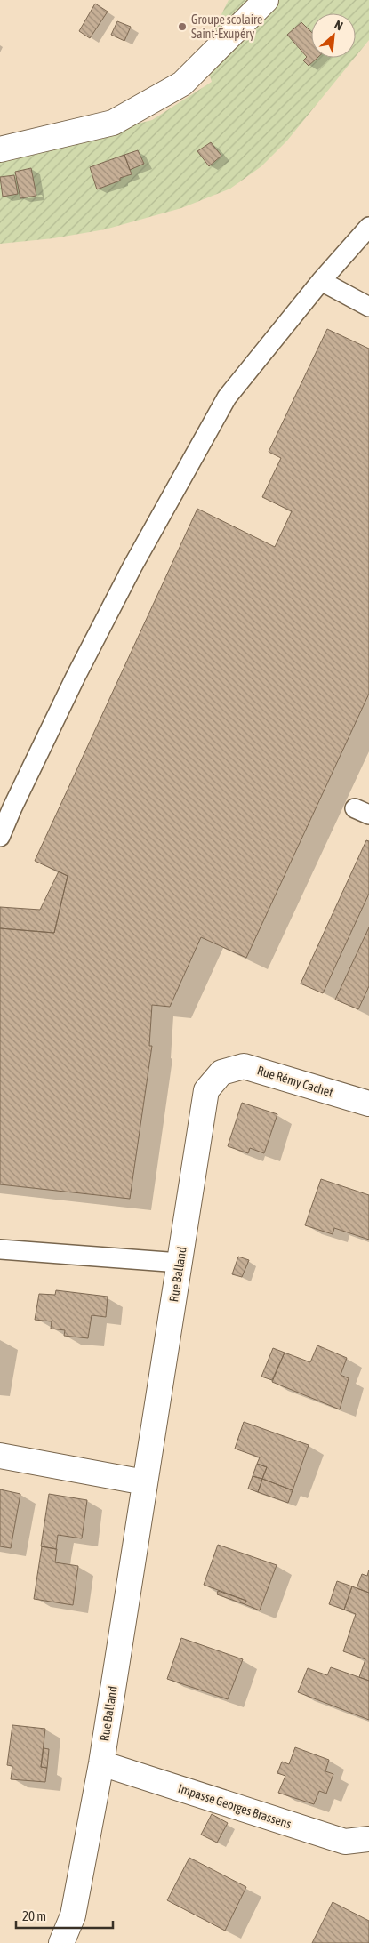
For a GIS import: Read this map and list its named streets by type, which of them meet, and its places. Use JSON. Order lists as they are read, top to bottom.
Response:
{
  "streets": {
    "street": ["Rue Rémy Cachet", "Rue Balland", "Impasse Georges Brassens"]
  },
  "crossings": [
    ["Rue Rémy Cachet", "Rue Balland"],
    ["Rue Balland", "Impasse Georges Brassens"]
  ],
  "places": ["Groupe scolaire Saint-Exupéry"],
  "scale_bar": "20 m",
  "north": "top right"
}
